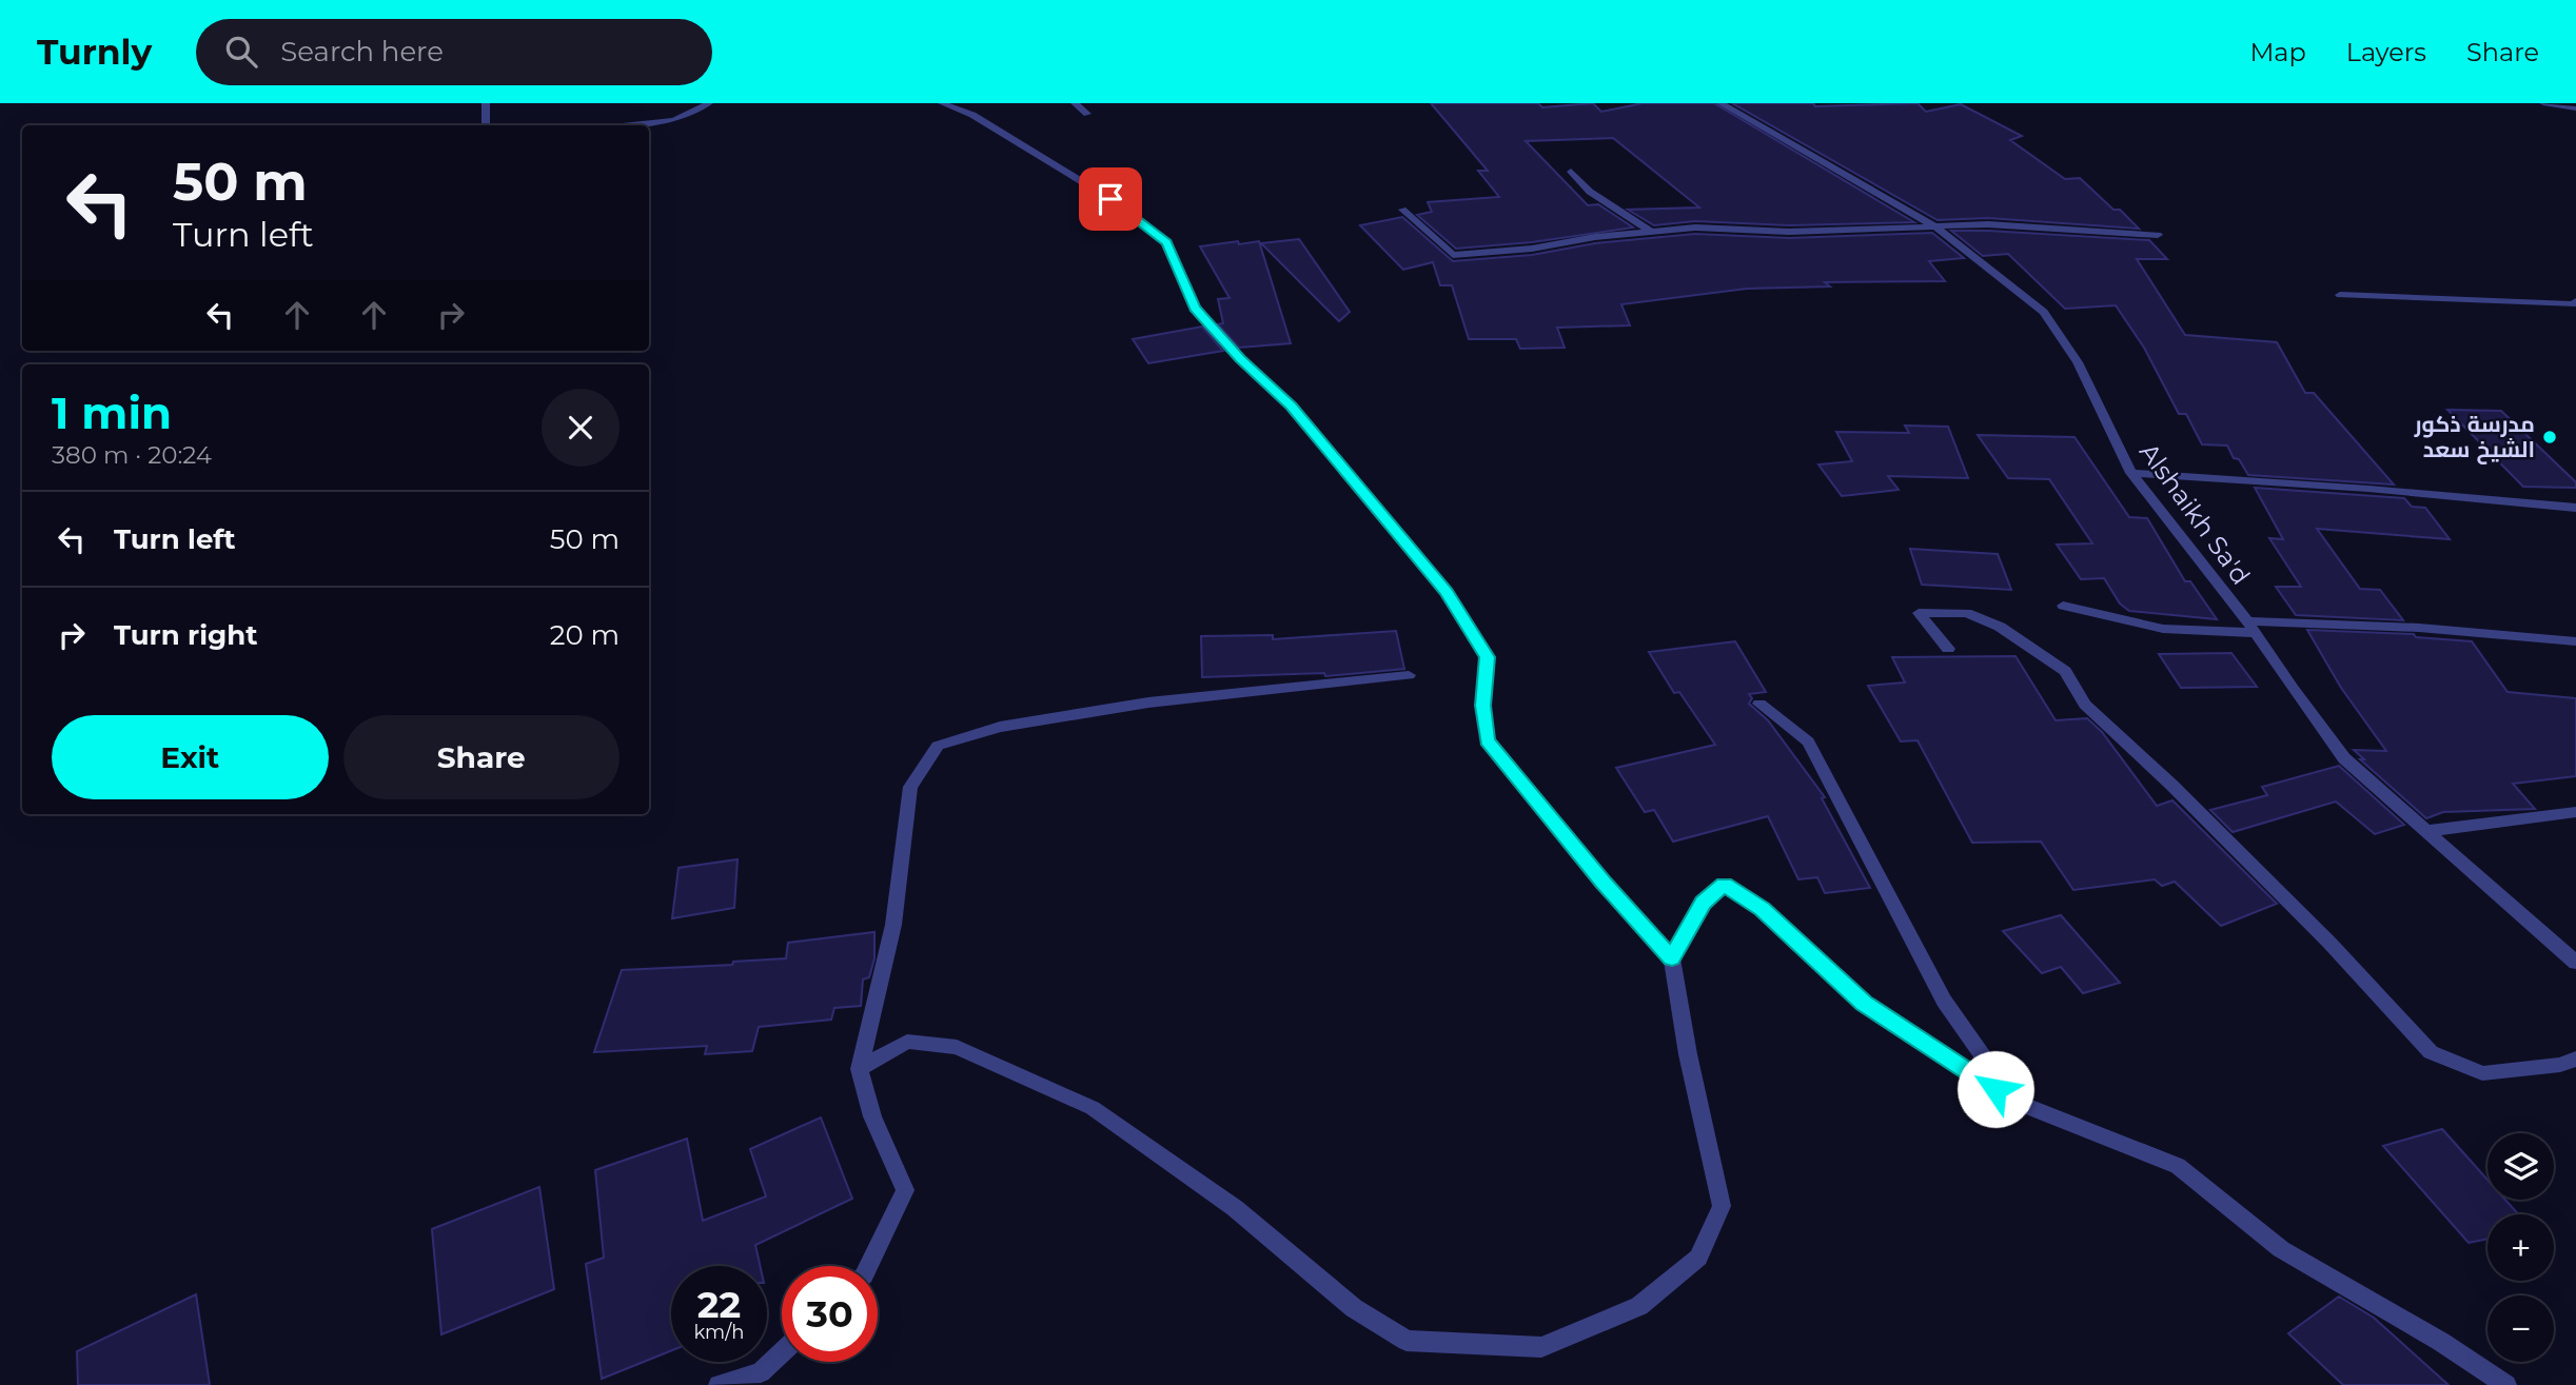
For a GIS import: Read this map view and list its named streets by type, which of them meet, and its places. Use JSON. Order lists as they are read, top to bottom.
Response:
{
  "streets": {
    "street": ["Alshaikh Sa'd"]
  },
  "places": ["مدرسة ذكور الشيخ سعد"],
  "page": {
    "header": "Turnly",
    "search": "Search here",
    "nav": ["Map", "Layers", "Share"],
    "turn": ["50 m", "Turn left"],
    "heading": ["1 min", "380 m · 20:24"],
    "list": [
      {
        "name": "Turn left",
        "value": "50 m"
      },
      {
        "name": "Turn right",
        "value": "20 m"
      }
    ],
    "buttons": ["Exit", "Share"],
    "map_buttons": ["+", "−"],
    "speed": "22 km/h",
    "limit": "30"
  }
}
